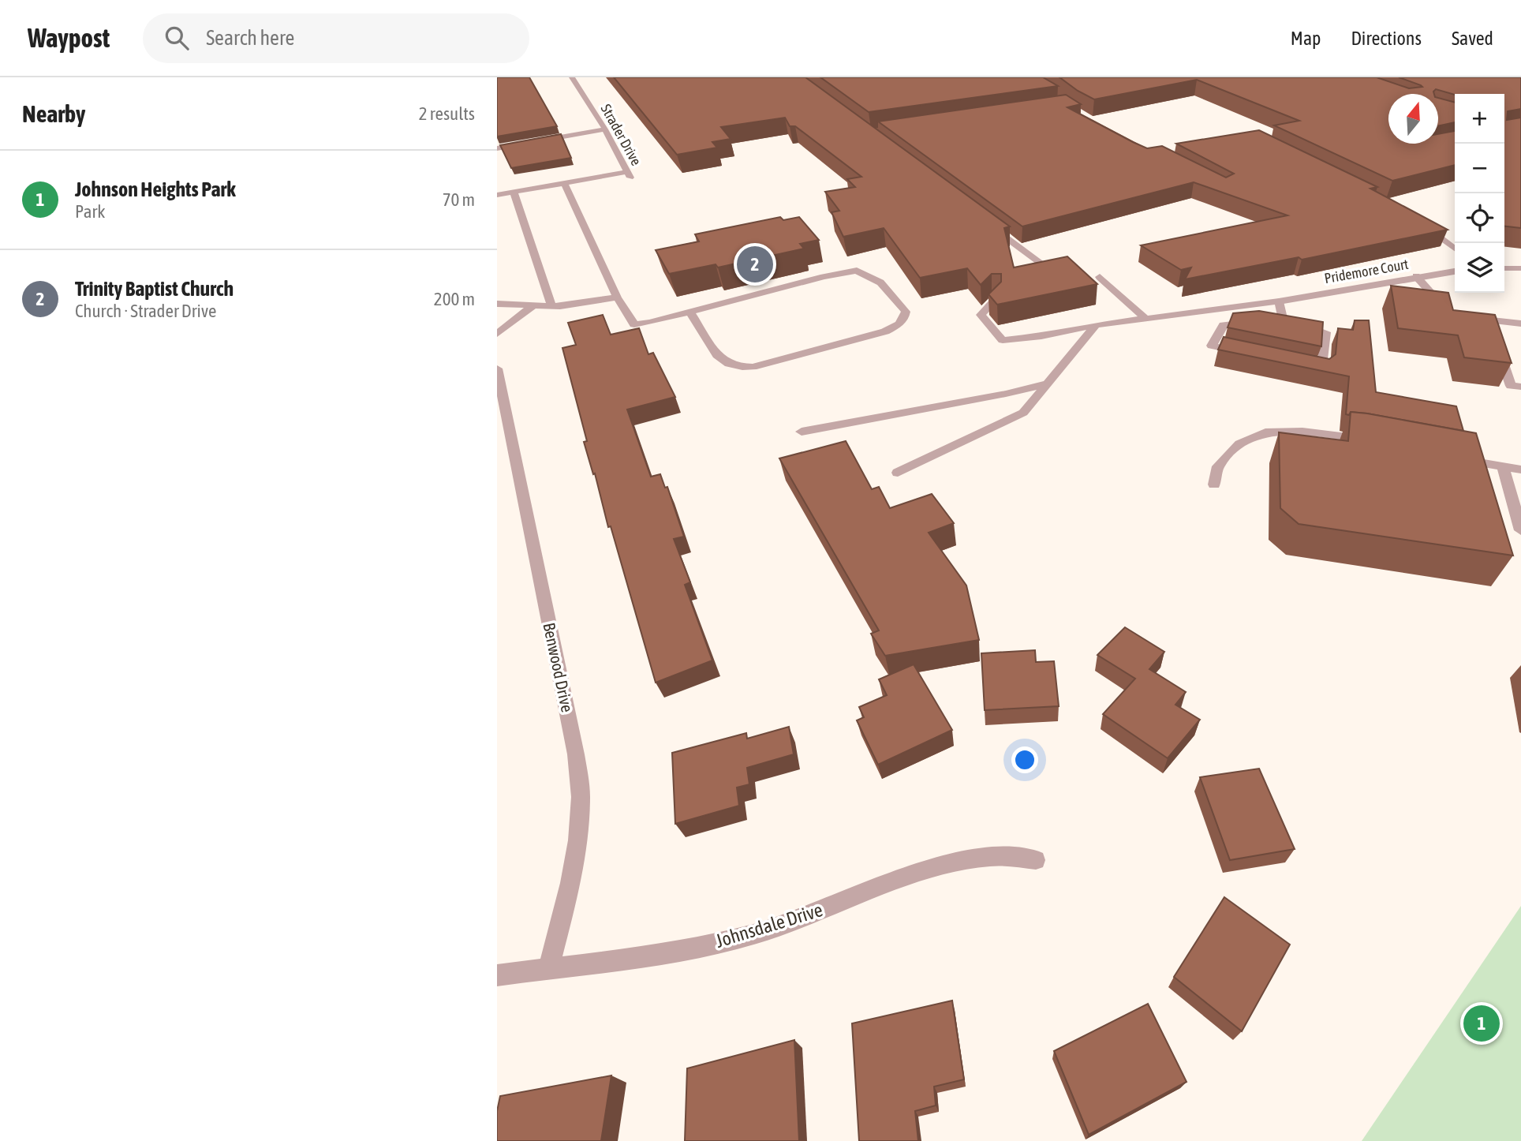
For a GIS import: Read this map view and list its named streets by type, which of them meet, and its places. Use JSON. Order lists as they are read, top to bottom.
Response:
{
  "streets": {
    "street": [
      "Strader Drive",
      "Pridemore Court",
      "Benwood Drive",
      "Johnsdale Drive"
    ]
  },
  "crossings": [
    ["Benwood Drive", "Johnsdale Drive"]
  ],
  "north": "top",
  "page": {
    "header": "Waypost",
    "search": "Search here",
    "nav": ["Map", "Directions", "Saved"],
    "heading": ["Nearby", "2 results"],
    "map_buttons": ["+", "−"],
    "list": [
      {
        "mark": "1",
        "name": "Johnson Heights Park",
        "note": "Park",
        "value": "70 m"
      },
      {
        "mark": "2",
        "name": "Trinity Baptist Church",
        "note": "Church · Strader Drive",
        "value": "200 m"
      }
    ],
    "pins": ["2", "1"]
  }
}
